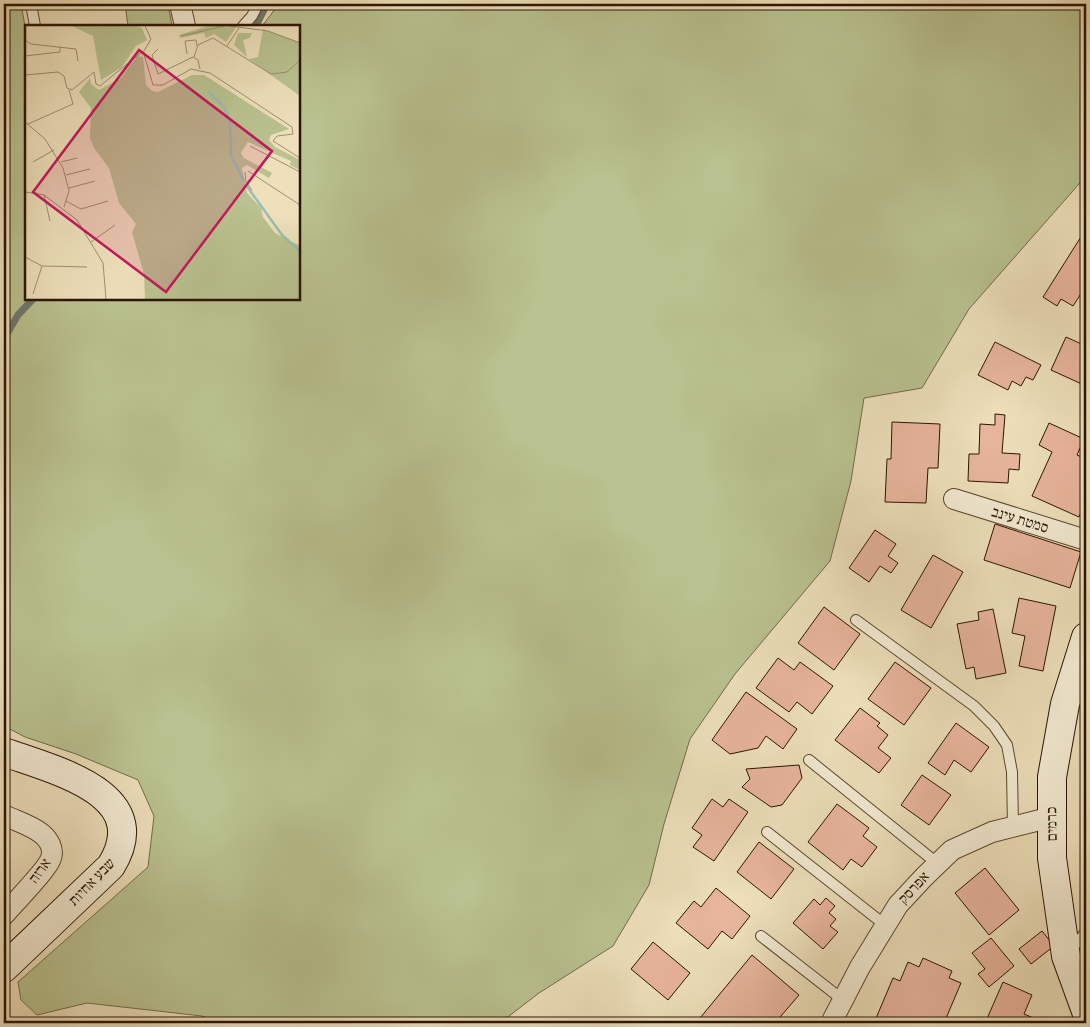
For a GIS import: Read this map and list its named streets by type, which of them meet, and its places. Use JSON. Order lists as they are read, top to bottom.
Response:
{
  "streets": {
    "street": [
      "סמטת עינב",
      "כרמים",
      "ארזה",
      "שבע אחיות",
      "אפרסק"
    ]
  },
  "crossings": [
    ["כרמים", "אפרסק"]
  ]
}
